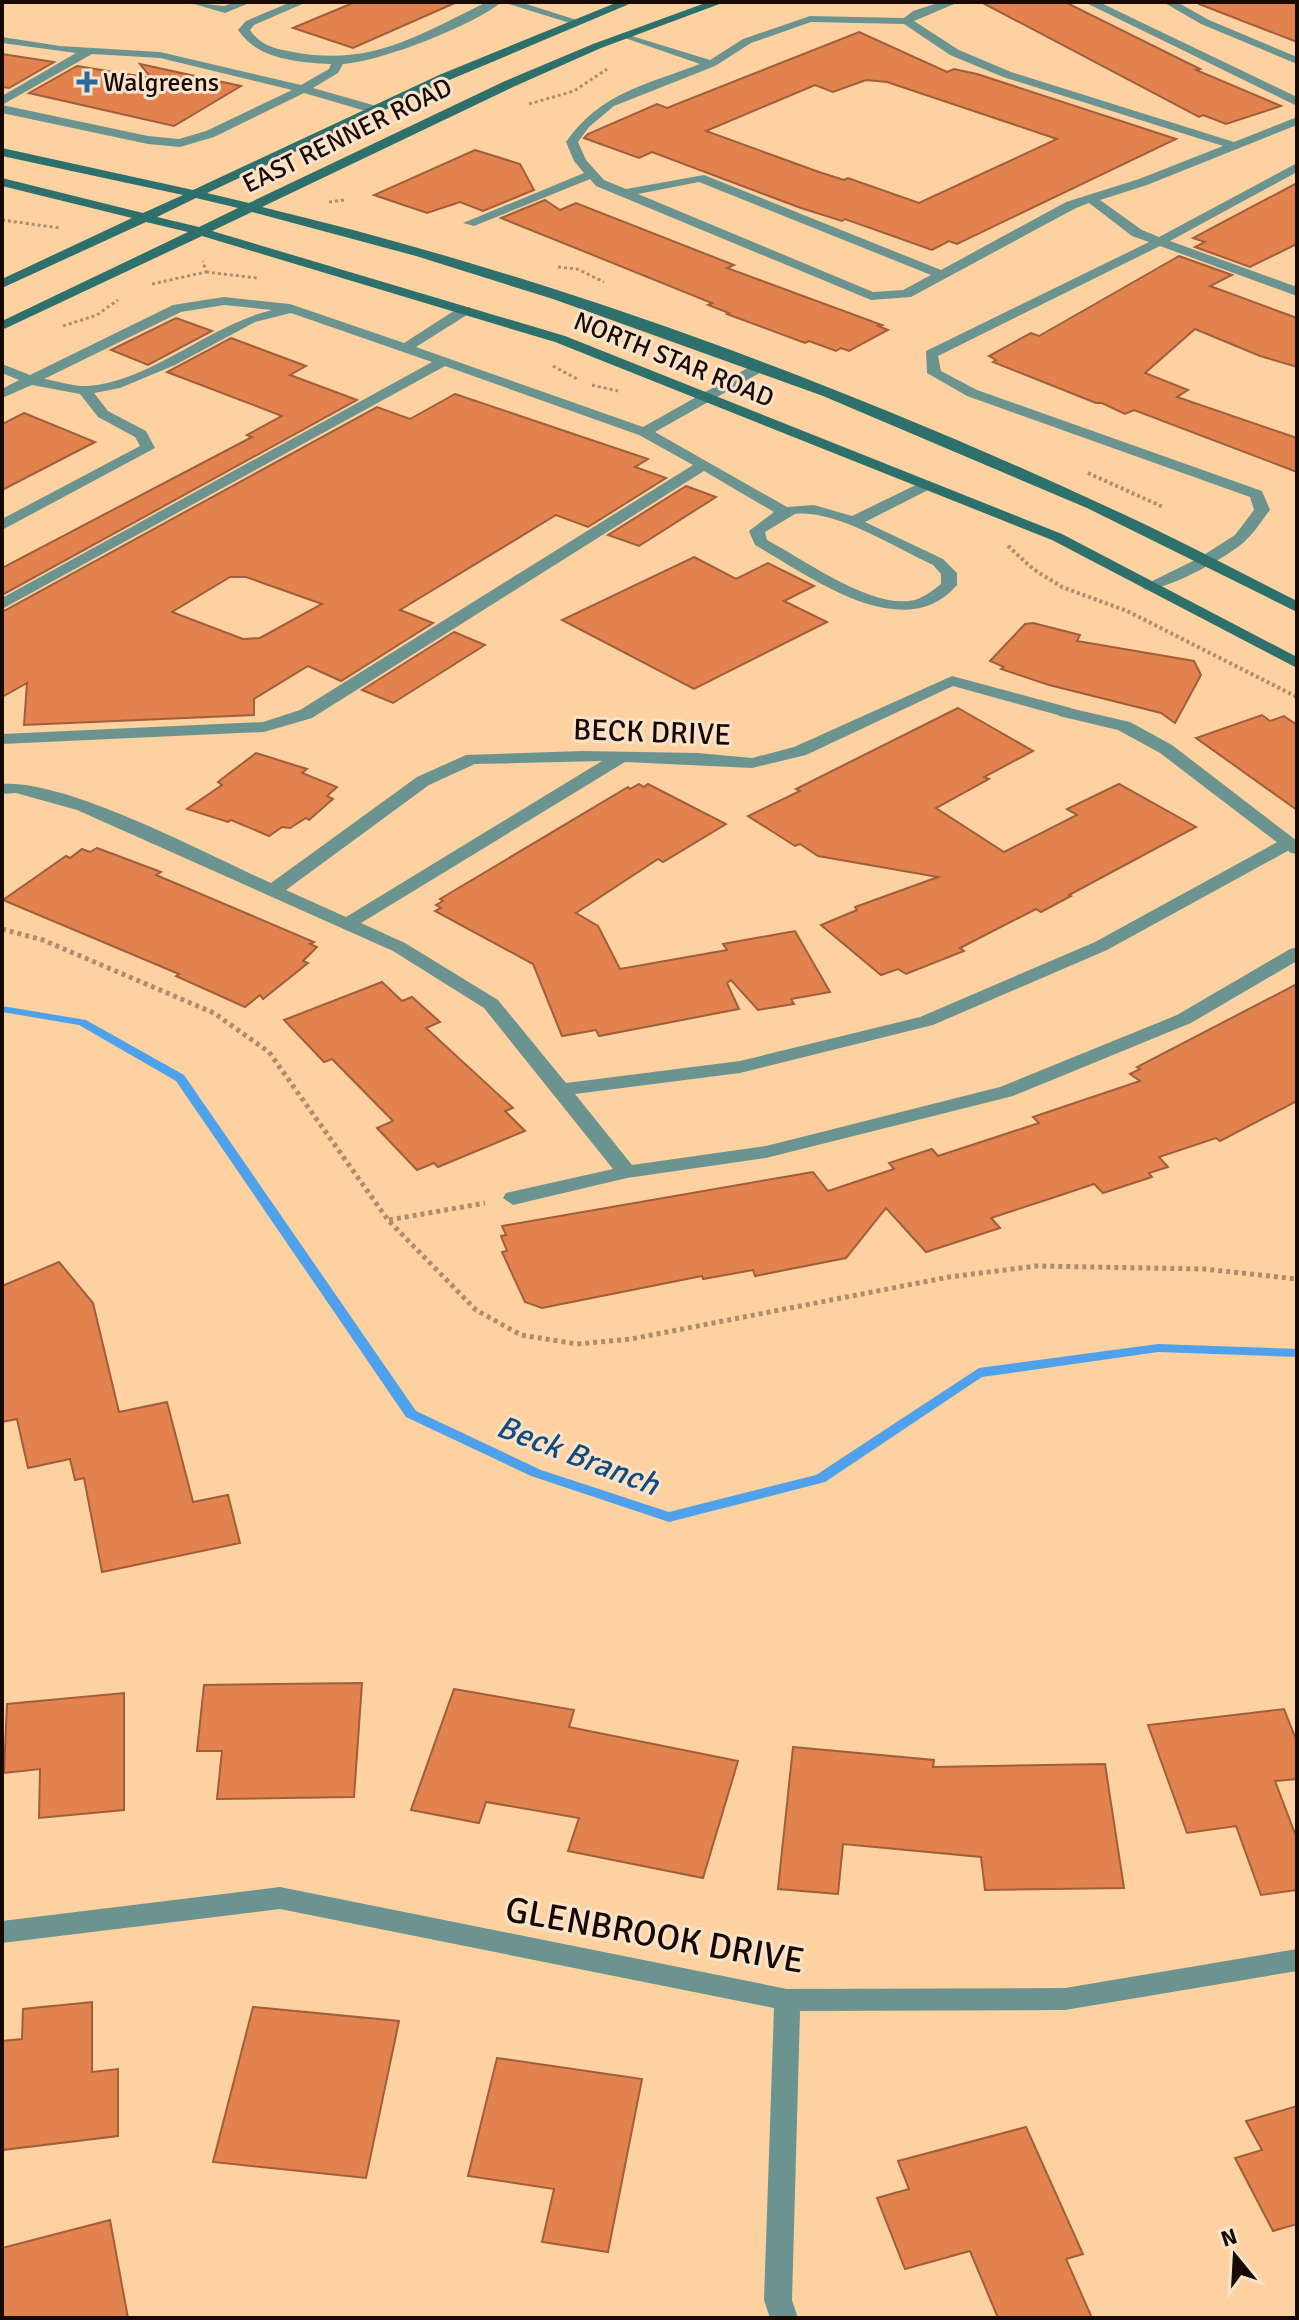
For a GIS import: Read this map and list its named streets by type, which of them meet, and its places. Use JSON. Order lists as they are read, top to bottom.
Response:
{
  "streets": {
    "main road": ["EAST RENNER ROAD", "NORTH STAR ROAD"],
    "street": ["BECK DRIVE", "GLENBROOK DRIVE"]
  },
  "crossings": [
    ["EAST RENNER ROAD", "NORTH STAR ROAD"]
  ],
  "water": ["Beck Branch"],
  "places": {
    "health": ["Walgreens"]
  },
  "north": "top"
}
